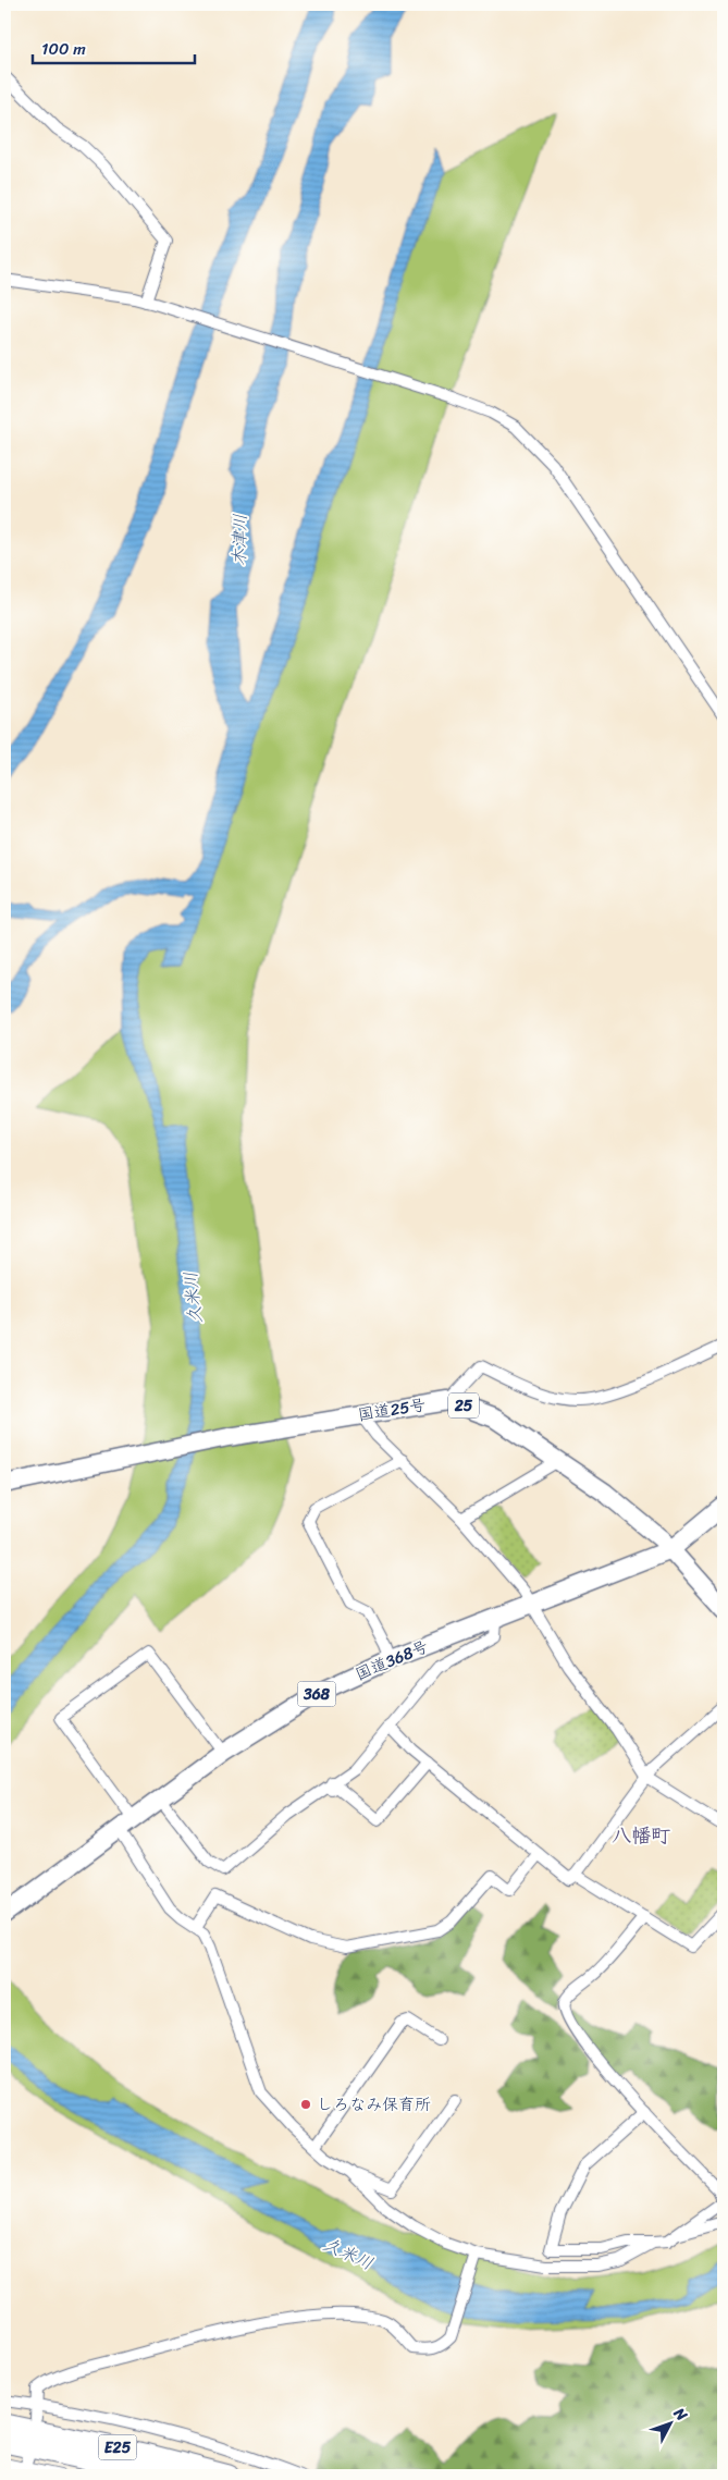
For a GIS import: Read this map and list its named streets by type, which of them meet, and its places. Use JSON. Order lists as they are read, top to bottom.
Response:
{
  "streets": {
    "highway": [
      "25",
      "国道25号",
      "国道368号",
      "368",
      "E25"
    ]
  },
  "crossings": [
    ["国道25号", "国道368号"]
  ],
  "districts": ["八幡町"],
  "water": ["木津川", "久米川"],
  "places": ["しろなみ保育所"],
  "scale_bar": "100 m",
  "north": "top right"
}
